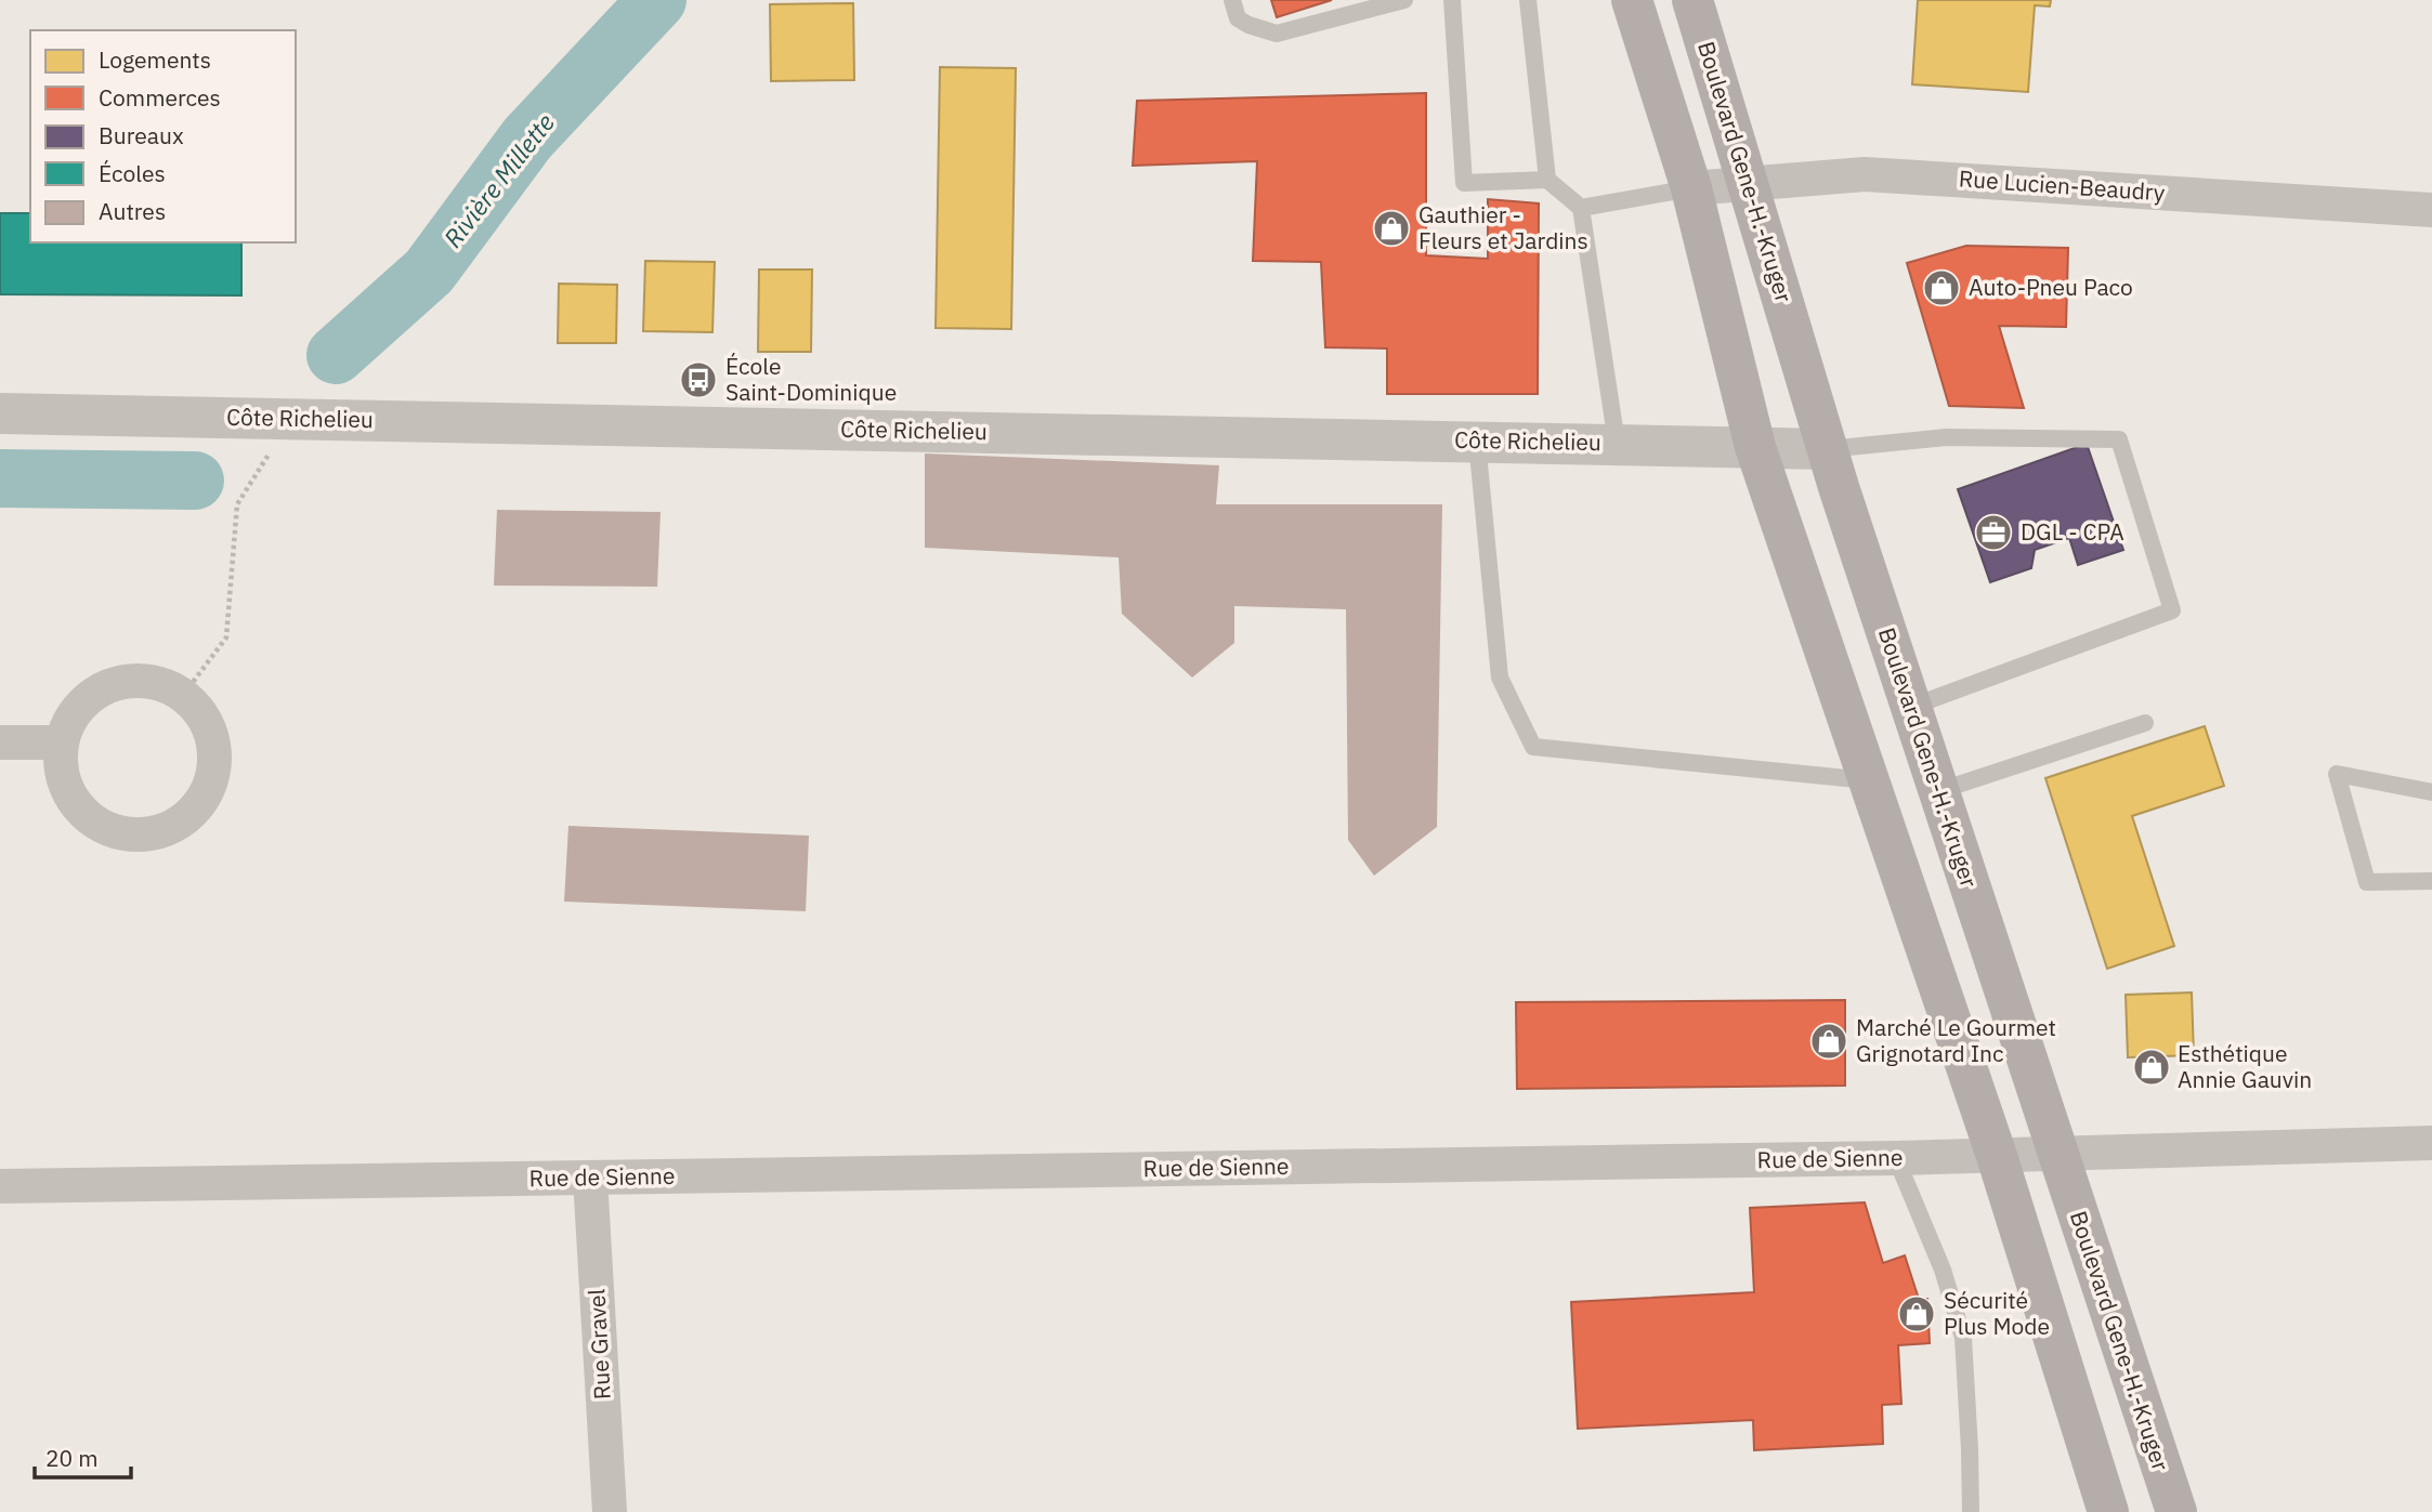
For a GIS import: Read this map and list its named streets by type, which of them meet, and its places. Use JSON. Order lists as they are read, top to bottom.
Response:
{
  "streets": {
    "main road": ["Boulevard Gene-H.-Kruger"],
    "street": [
      "Rue Lucien-Beaudry",
      "Côte Richelieu",
      "Rue de Sienne",
      "Rue Gravel"
    ]
  },
  "crossings": [
    ["Boulevard Gene-H.-Kruger", "Rue Lucien-Beaudry"],
    ["Boulevard Gene-H.-Kruger", "Côte Richelieu"],
    ["Boulevard Gene-H.-Kruger", "Rue de Sienne"],
    ["Rue de Sienne", "Rue Gravel"]
  ],
  "water": ["Rivière Millette"],
  "places": {
    "shop": [
      "Gauthier - Fleurs et Jardins",
      "Auto-Pneu Paco",
      "Marché Le Gourmet Grignotard Inc",
      "Esthétique Annie Gauvin",
      "Sécurité Plus Mode"
    ],
    "bus stop": ["École Saint-Dominique"],
    "office": ["DGL - CPA"]
  },
  "legend": [
    "Logements",
    "Commerces",
    "Bureaux",
    "Écoles",
    "Autres"
  ],
  "scale_bar": "20 m"
}
